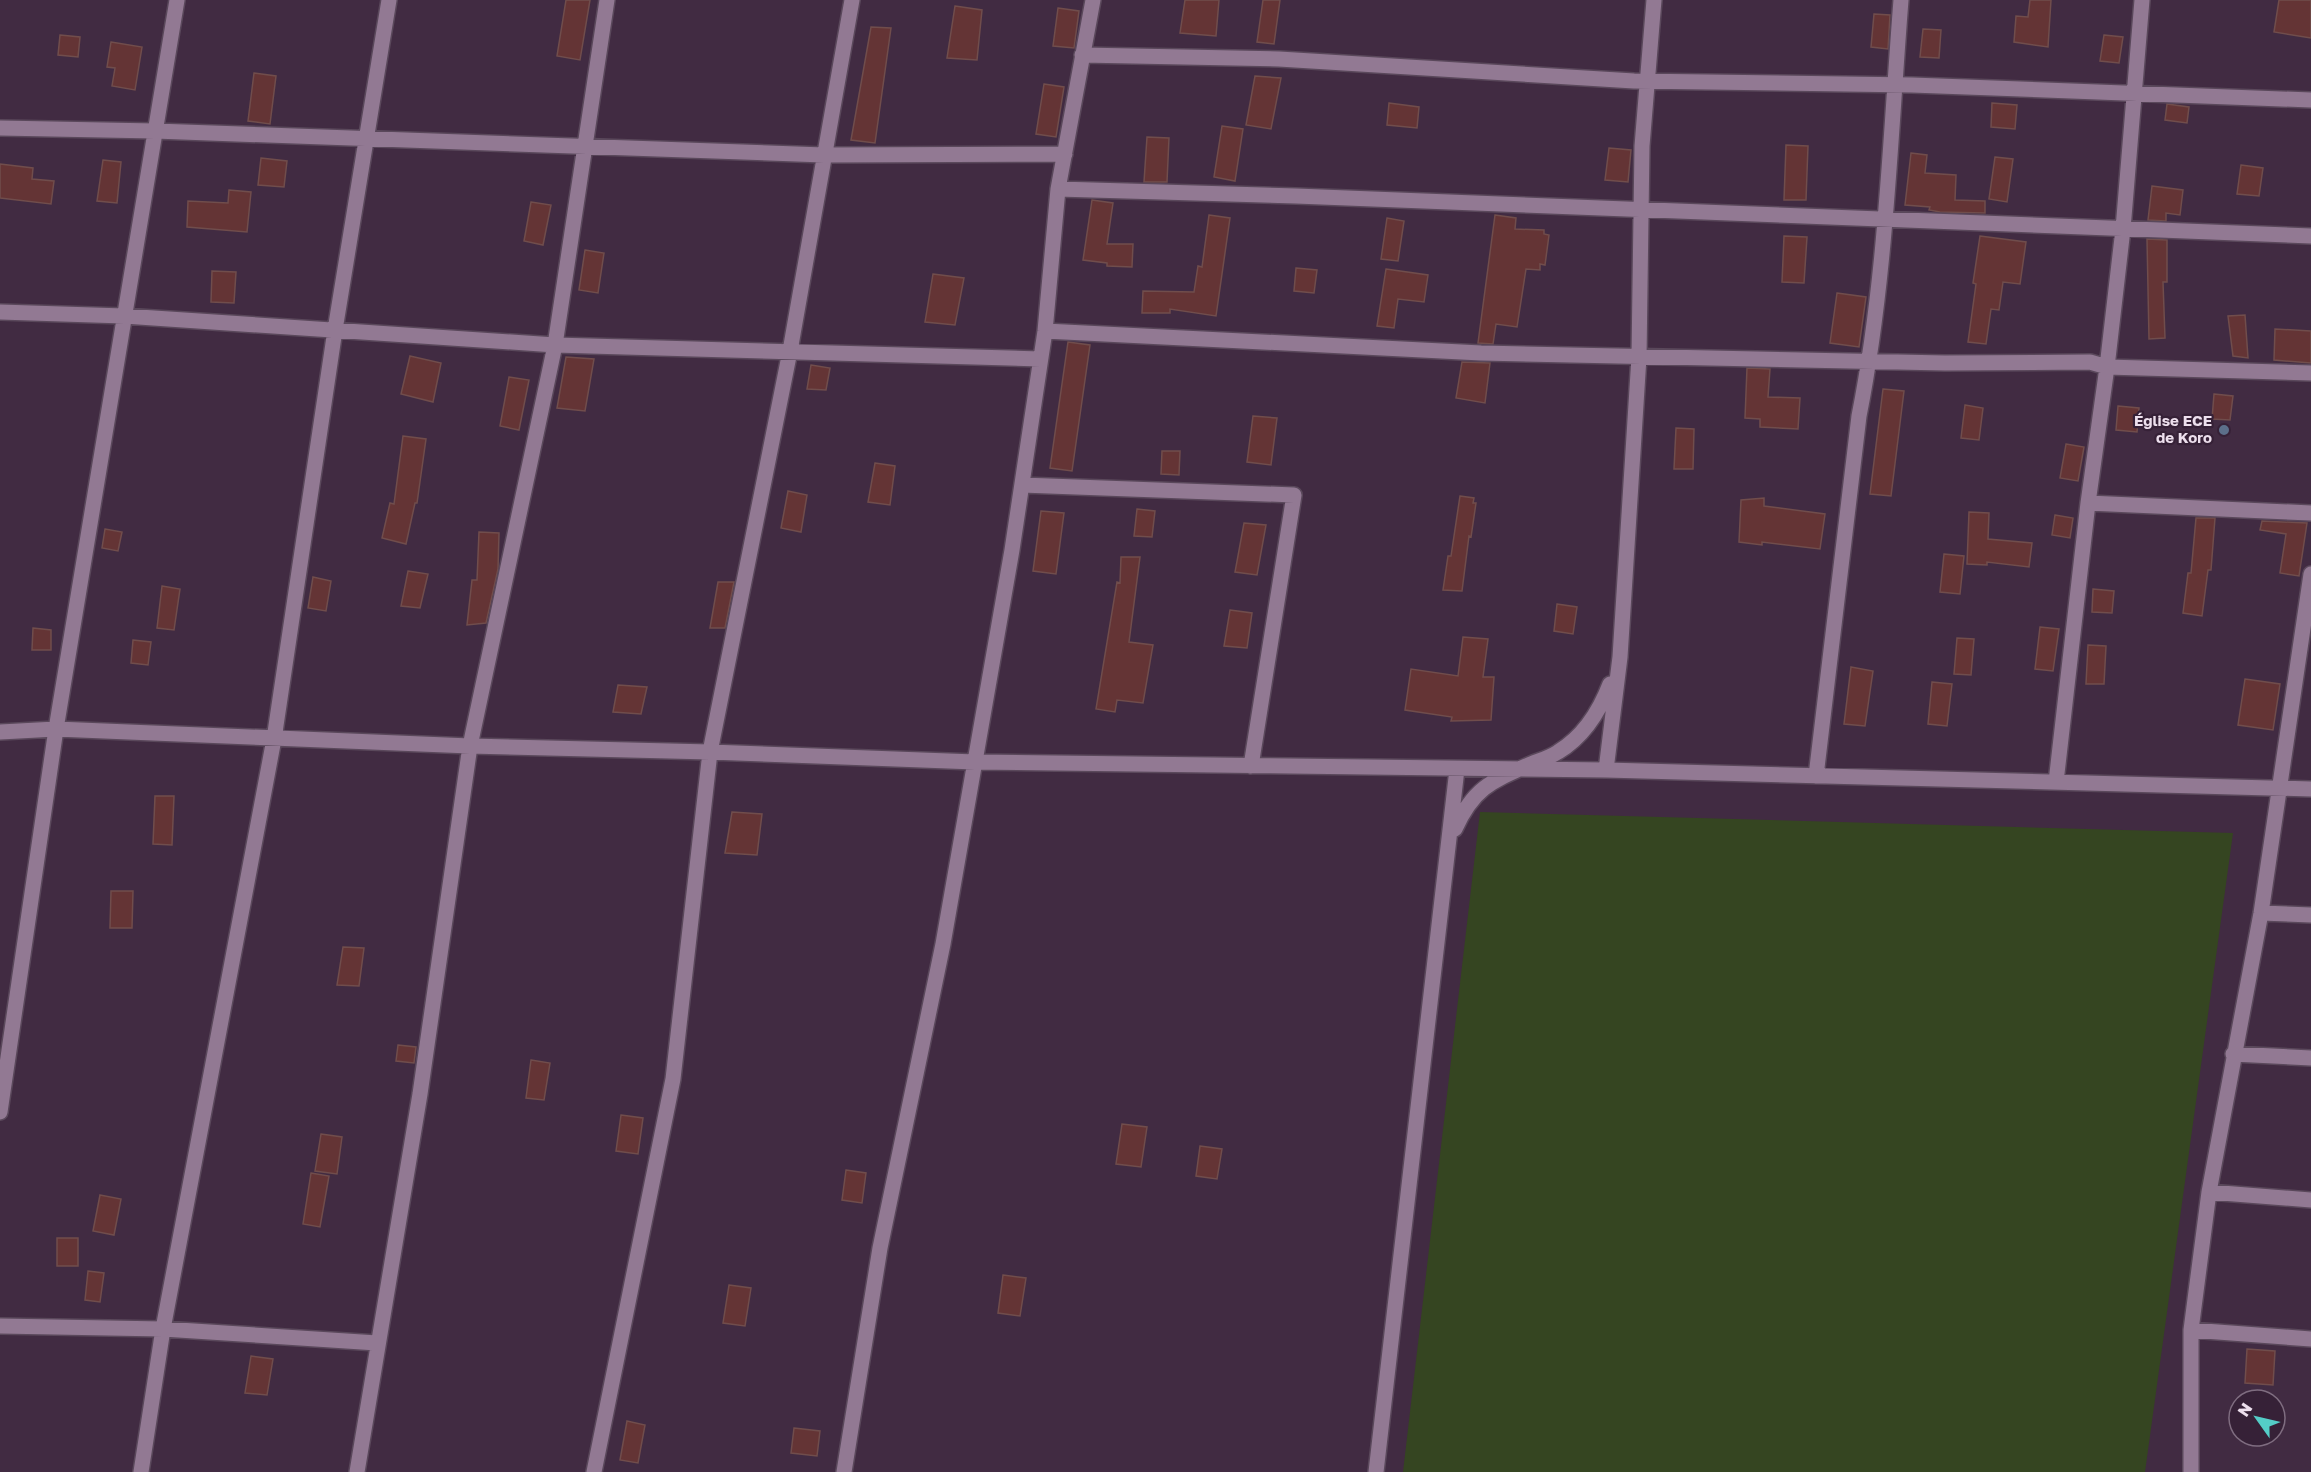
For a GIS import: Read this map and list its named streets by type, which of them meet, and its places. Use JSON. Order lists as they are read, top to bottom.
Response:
{
  "places": ["Église ECE de Koro"],
  "north": "top left"
}
